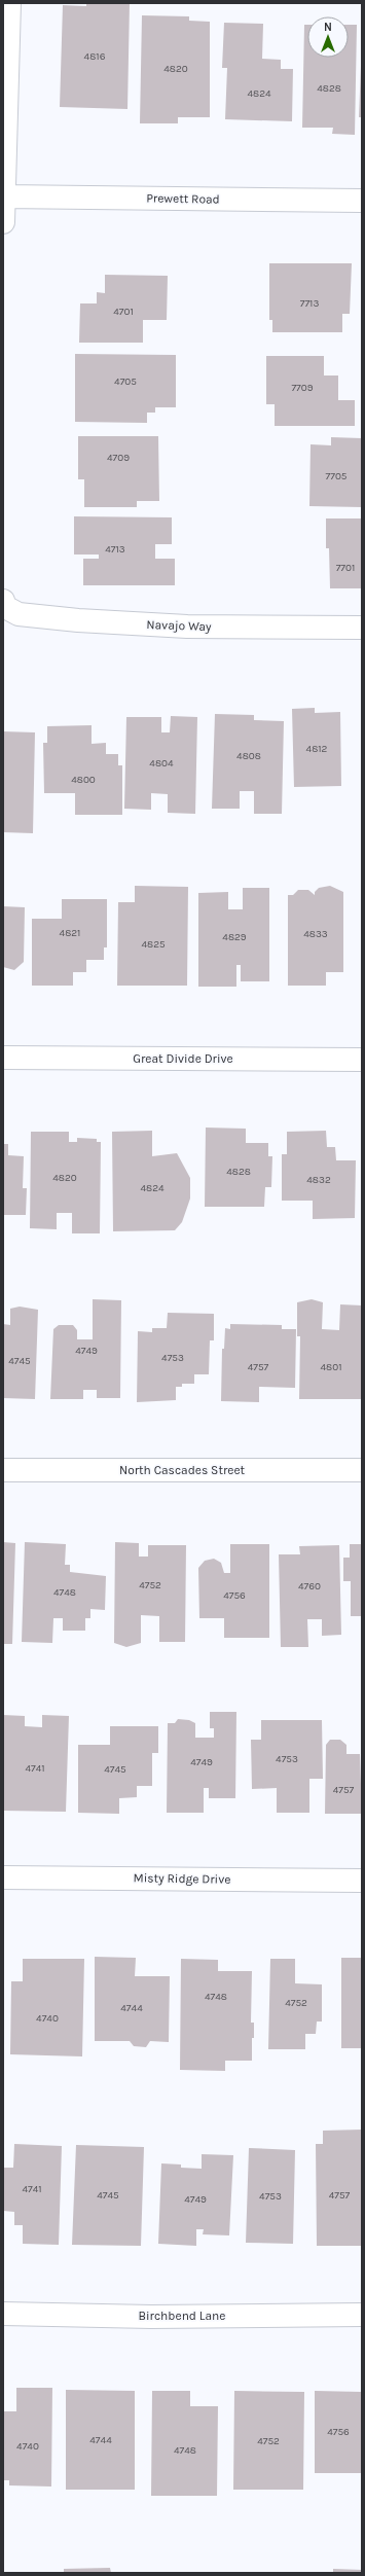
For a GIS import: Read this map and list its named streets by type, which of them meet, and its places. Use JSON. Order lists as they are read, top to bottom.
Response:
{
  "streets": {
    "street": [
      "Prewett Road",
      "Navajo Way",
      "Great Divide Drive",
      "North Cascades Street",
      "Misty Ridge Drive",
      "Birchbend Lane"
    ]
  },
  "house_numbers": [
    "4816",
    "4820",
    "4828",
    "4824",
    "7713",
    "4701",
    "4705",
    "7709",
    "4709",
    "7705",
    "4713",
    "7701",
    "4812",
    "4808",
    "4804",
    "4800",
    "4821",
    "4833",
    "4829",
    "4825",
    "4828",
    "4820",
    "4832",
    "4824",
    "4749",
    "4753",
    "4745",
    "4757",
    "4801",
    "4752",
    "4760",
    "4748",
    "4756",
    "4753",
    "4749",
    "4741",
    "4745",
    "4757",
    "4748",
    "4752",
    "4744",
    "4740",
    "4741",
    "4745",
    "4757",
    "4753",
    "4749",
    "4756",
    "4744",
    "4752",
    "4740",
    "4748"
  ],
  "north": "top"
}
